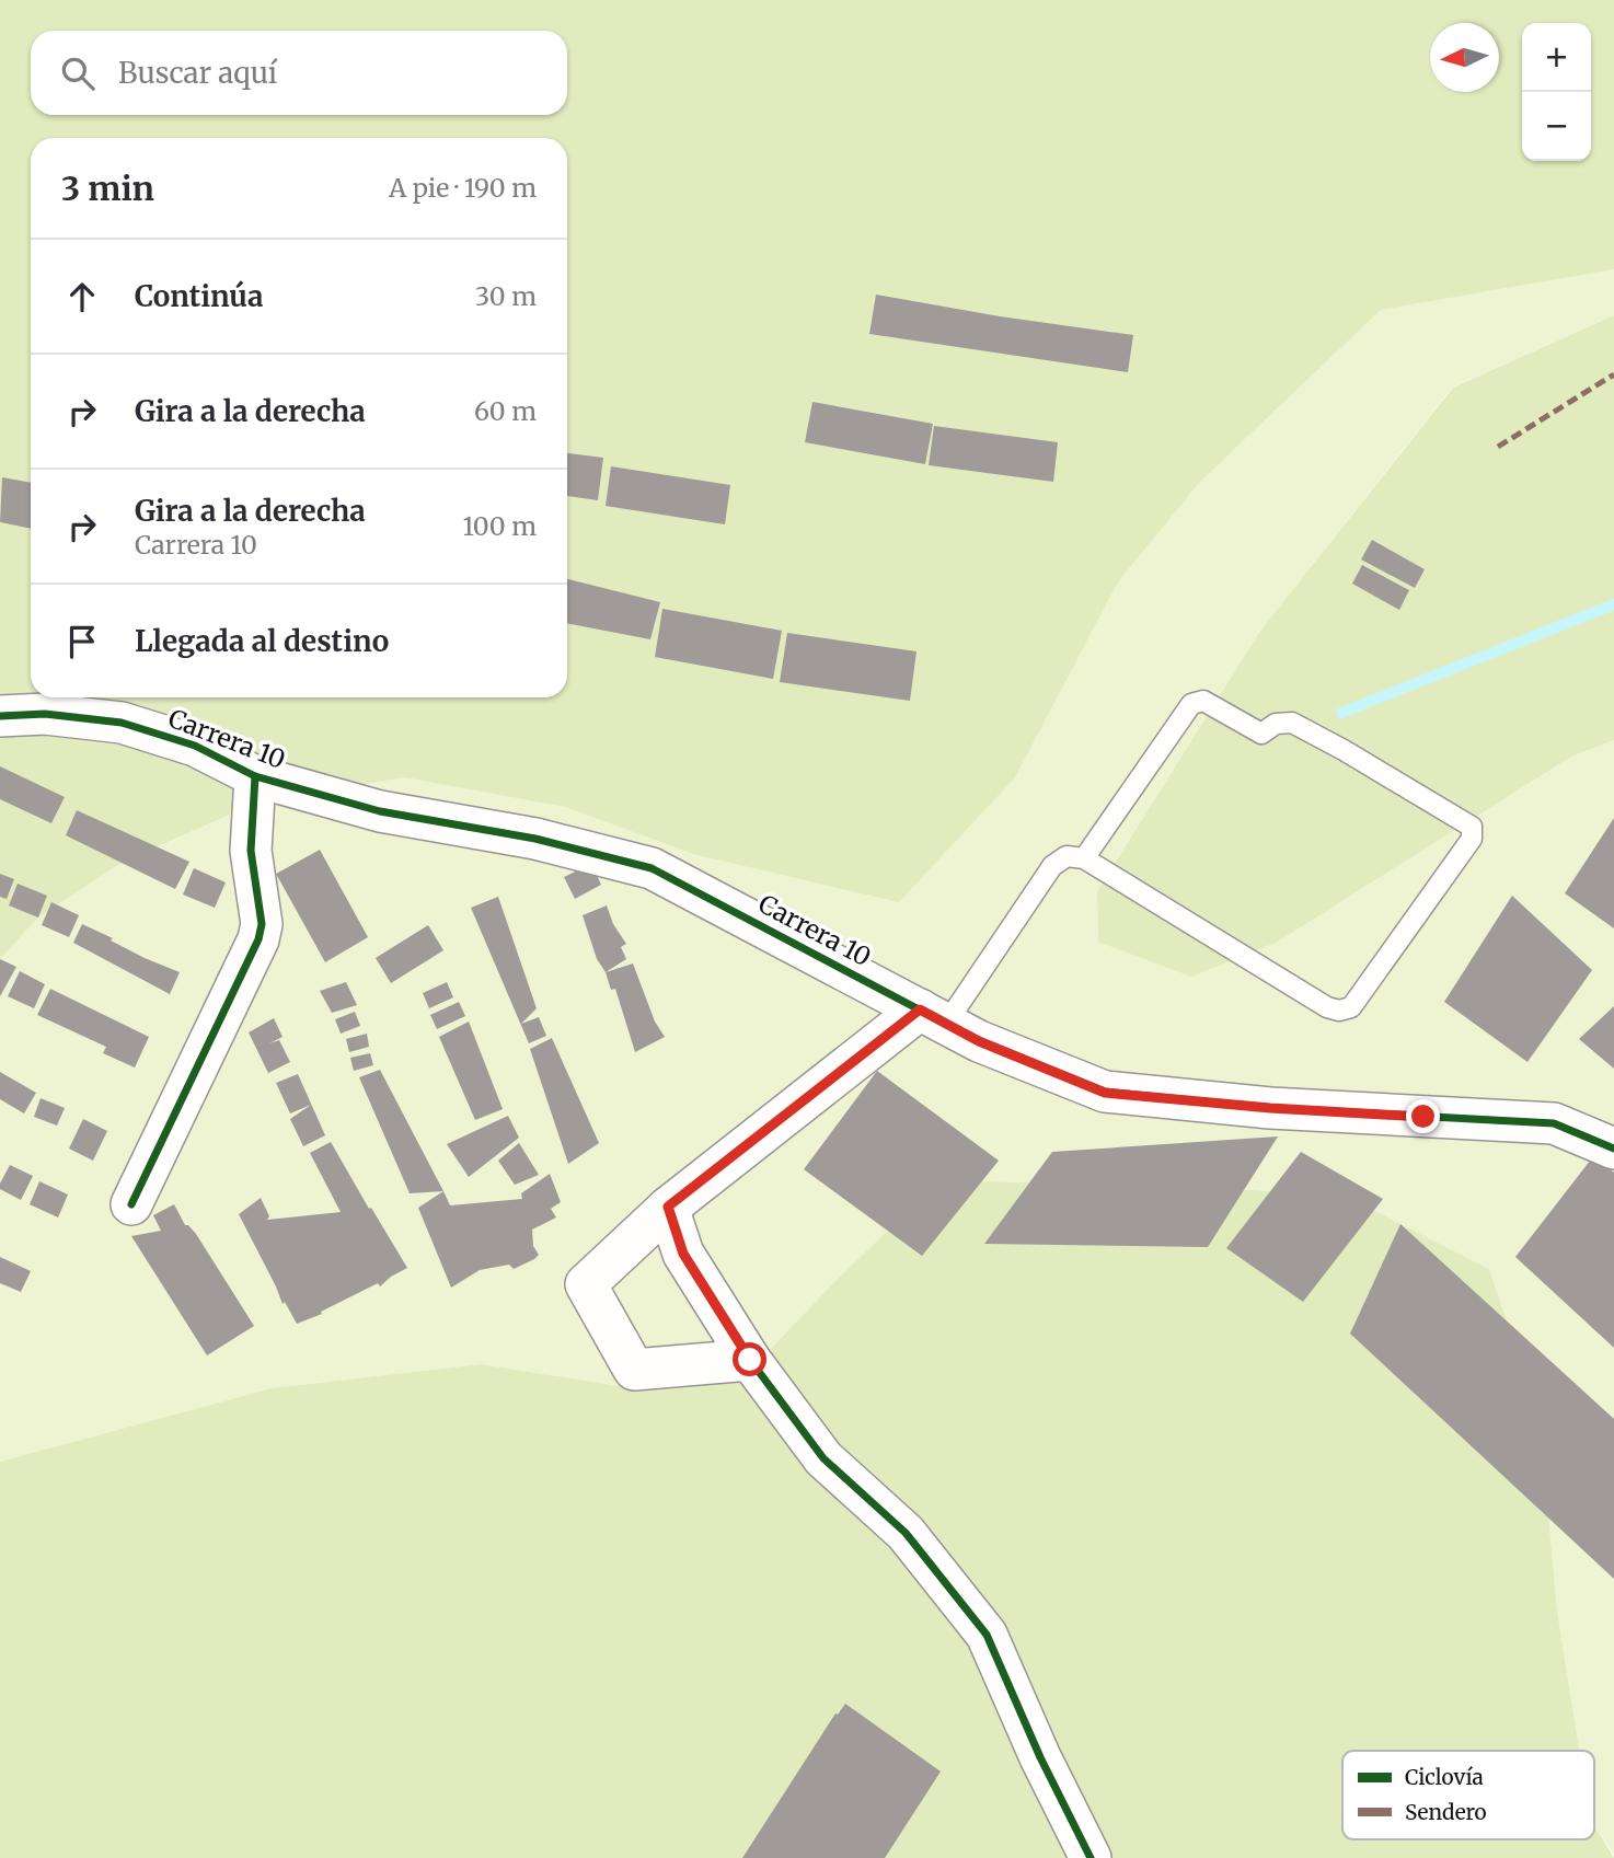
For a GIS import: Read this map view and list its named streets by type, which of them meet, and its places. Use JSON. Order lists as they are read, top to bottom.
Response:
{
  "streets": {
    "street": ["Carrera 10"]
  },
  "legend": ["Ciclovía", "Sendero"],
  "north": "left",
  "page": {
    "map_buttons": ["+", "−"],
    "search": "Buscar aquí",
    "heading": ["3 min", "A pie · 190 m"],
    "list": [
      ["Continúa", "30 m"],
      ["Gira a la derecha", "60 m"],
      ["Gira a la derecha", "Carrera 10", "100 m"],
      "Llegada al destino"
    ]
  }
}
